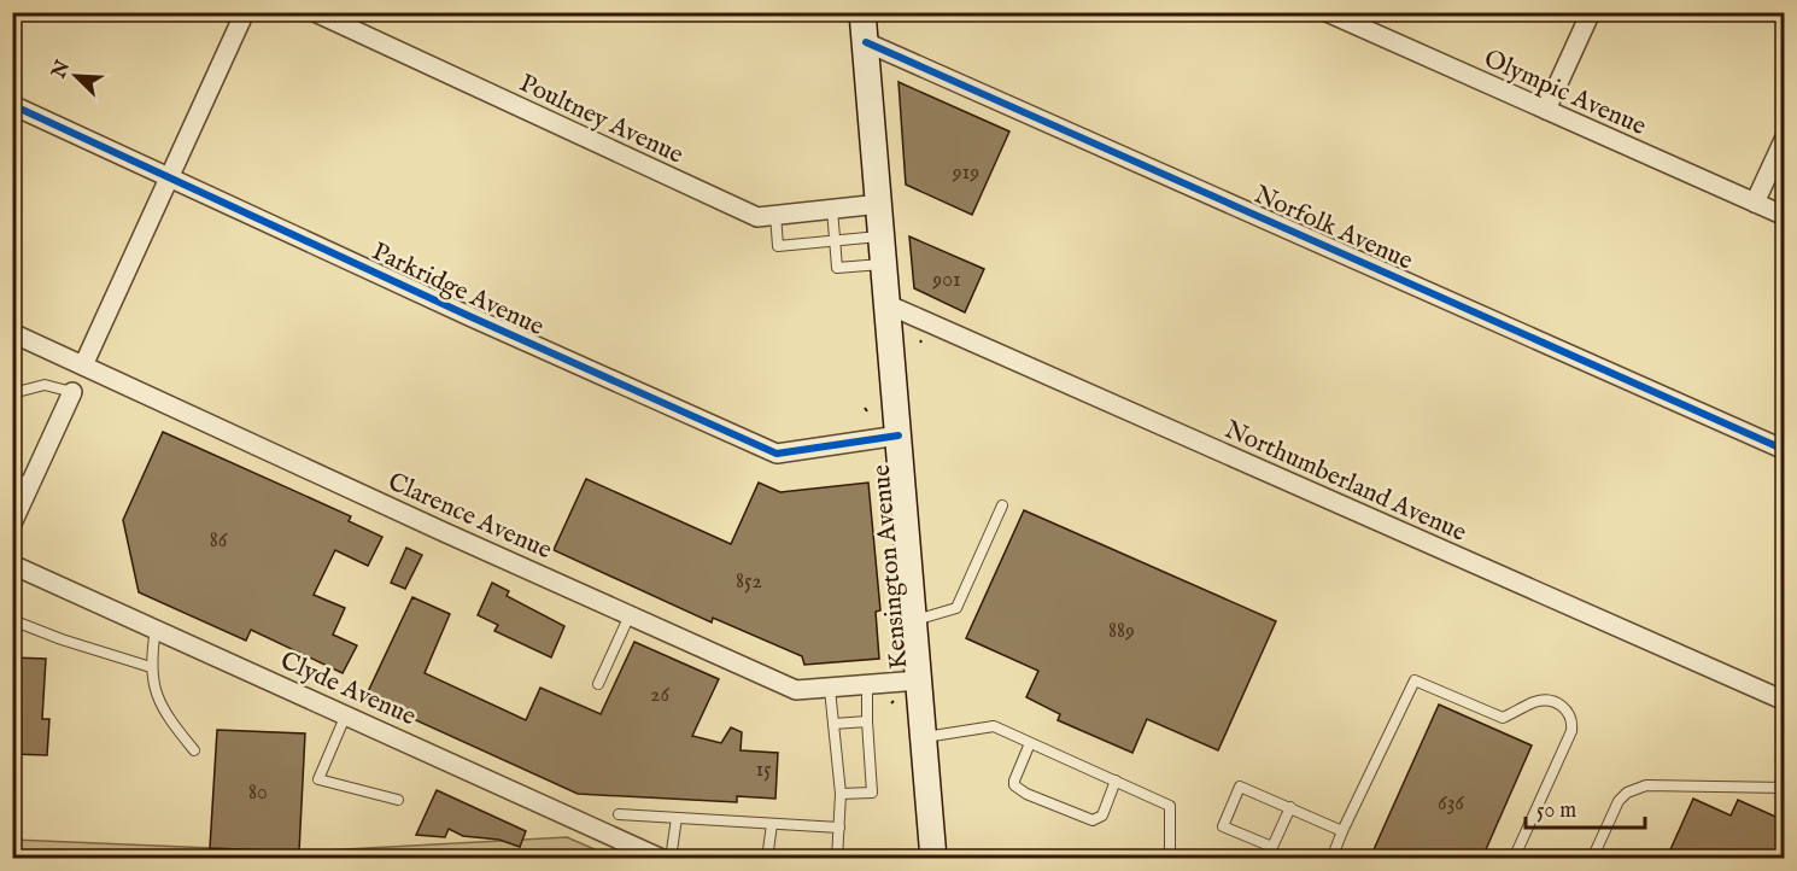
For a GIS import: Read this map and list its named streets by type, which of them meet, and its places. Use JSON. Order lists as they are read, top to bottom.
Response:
{
  "streets": {
    "street": [
      "Olympic Avenue",
      "Poultney Avenue",
      "Norfolk Avenue",
      "Parkridge Avenue",
      "Northumberland Avenue",
      "Clarence Avenue",
      "Kensington Avenue",
      "Clyde Avenue"
    ]
  },
  "crossings": [
    ["Poultney Avenue", "Kensington Avenue"],
    ["Norfolk Avenue", "Kensington Avenue"],
    ["Parkridge Avenue", "Kensington Avenue"],
    ["Northumberland Avenue", "Kensington Avenue"],
    ["Clarence Avenue", "Kensington Avenue"]
  ],
  "house_numbers": [
    "919",
    "901",
    "86",
    "852",
    "889",
    "26",
    "15",
    "80",
    "636"
  ],
  "scale_bar": "50 m",
  "north": "top left"
}
